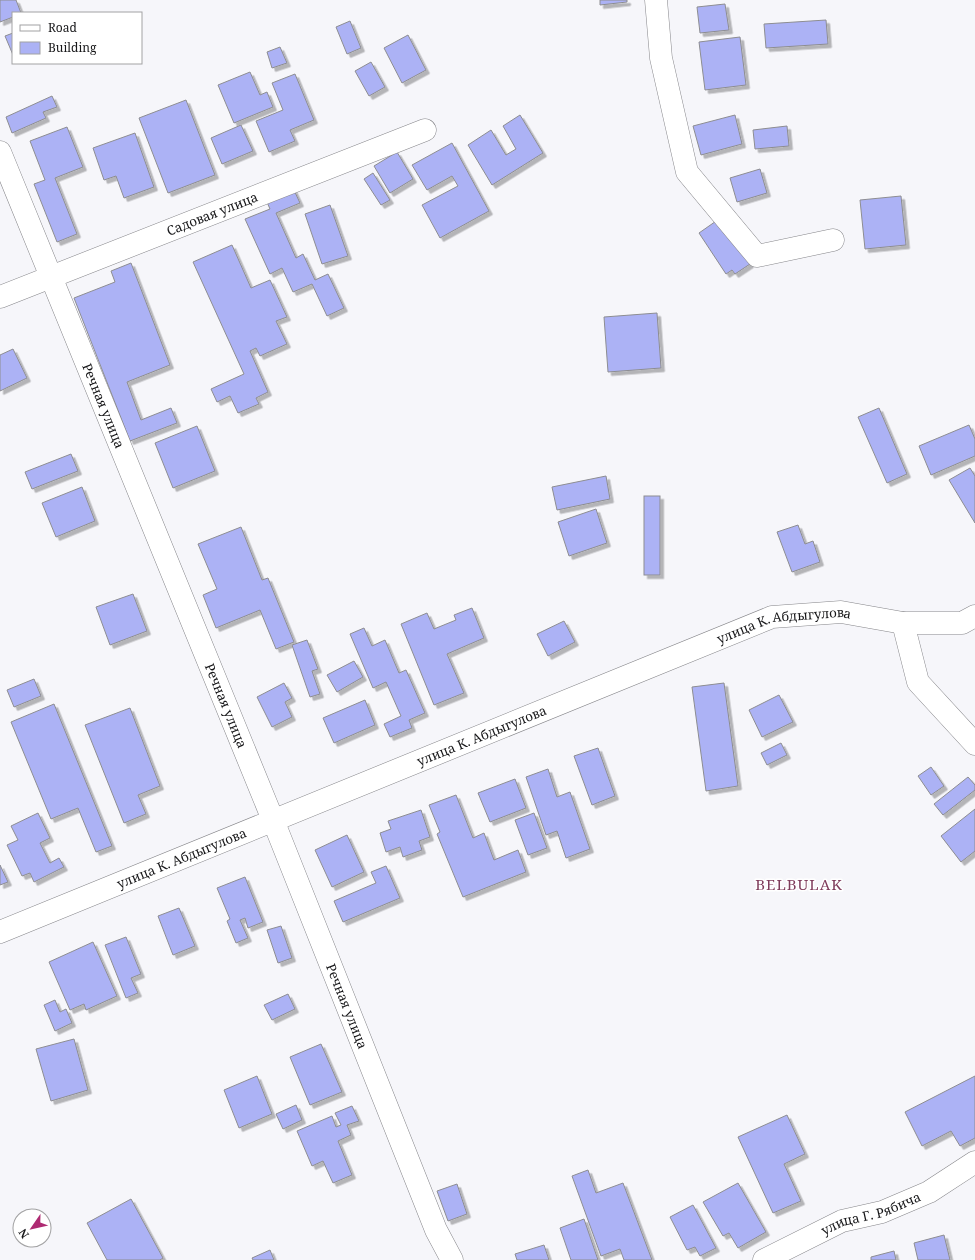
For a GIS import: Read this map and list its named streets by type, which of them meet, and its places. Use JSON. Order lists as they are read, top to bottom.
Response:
{
  "streets": {
    "street": [
      "Садовая улица",
      "Речная улица",
      "улица К. Абдыгулова",
      "улица Г. Рябича"
    ]
  },
  "crossings": [
    ["Садовая улица", "Речная улица"],
    ["Речная улица", "улица К. Абдыгулова"]
  ],
  "districts": ["BELBULAK"],
  "legend": ["Road", "Building"],
  "north": "bottom left"
}
